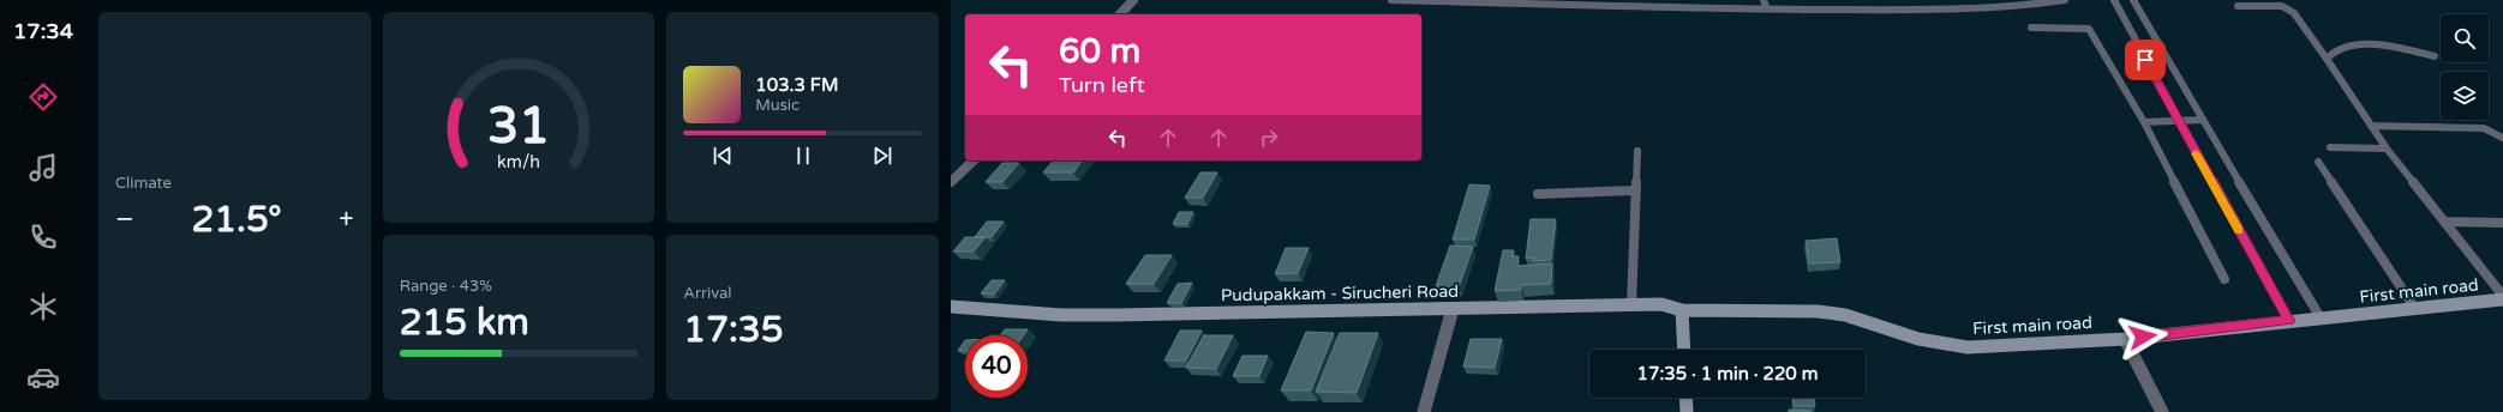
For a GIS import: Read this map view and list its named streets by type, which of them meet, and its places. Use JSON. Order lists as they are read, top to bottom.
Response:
{
  "streets": {
    "street": ["First main road", "Pudupakkam - Sirucheri Road"]
  },
  "crossings": [
    ["First main road", "Pudupakkam - Sirucheri Road"]
  ],
  "page": {
    "tabs": "17:34",
    "tile": [
      "Climate",
      ["Range · 43%", "215 km"],
      ["Arrival", "17:35"]
    ],
    "turn": ["60 m", "Turn left"],
    "song": ["103.3 FM", "Music"],
    "heat": ["−", "21.5°", "+"],
    "limit": "40",
    "trip": "17:35 · 1 min · 220 m",
    "gauge": ["31", "km/h"]
  }
}
